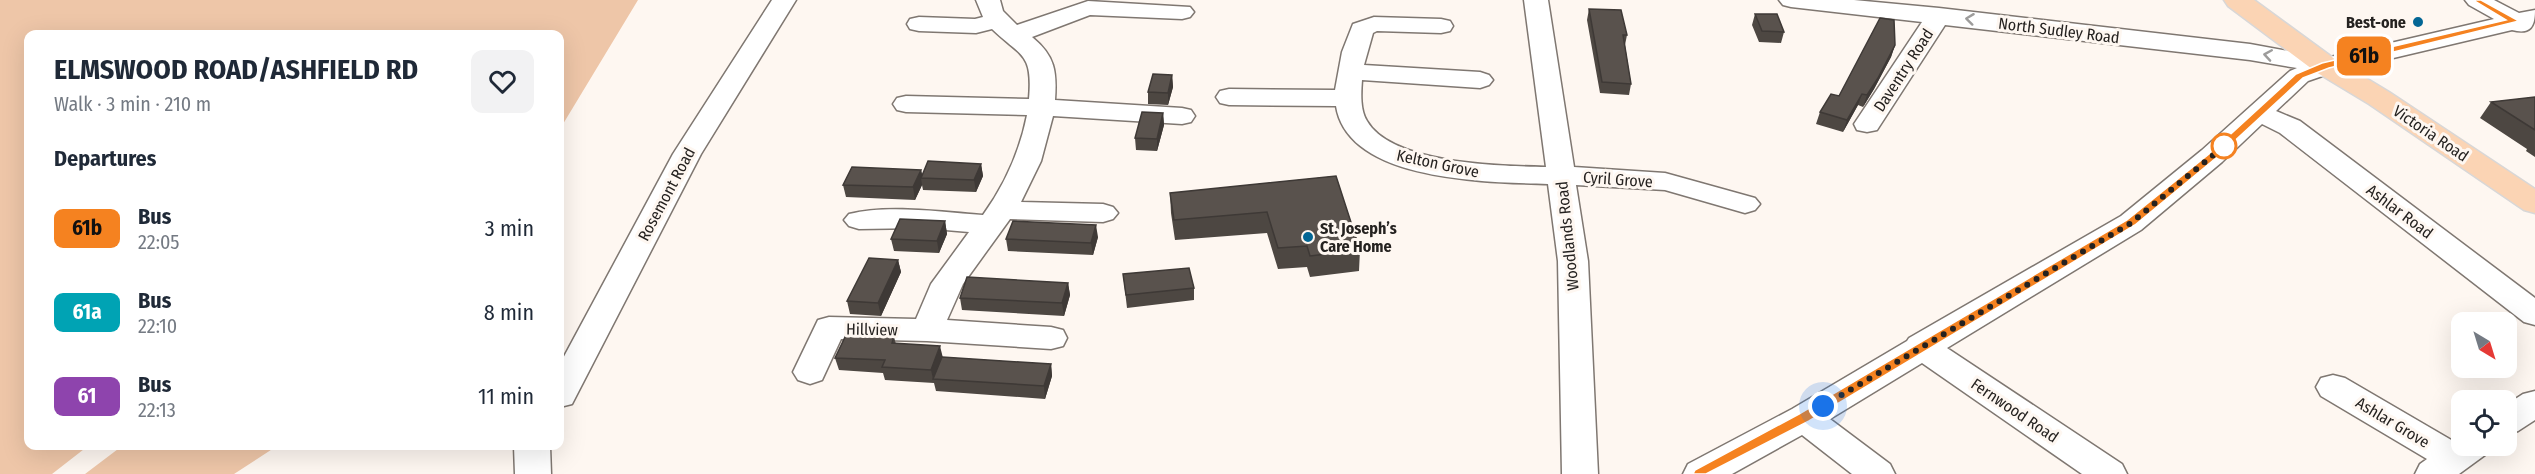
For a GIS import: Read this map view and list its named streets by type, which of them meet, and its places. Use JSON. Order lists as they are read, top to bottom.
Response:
{
  "streets": {
    "main road": ["Victoria Road"],
    "street": [
      "North Sudley Road",
      "Daventry Road",
      "Kelton Grove",
      "Cyril Grove",
      "Rosemont Road",
      "Ashlar Road",
      "Woodlands Road",
      "Hillview",
      "Fernwood Road",
      "Ashlar Grove"
    ]
  },
  "crossings": [
    ["North Sudley Road", "Daventry Road"],
    ["North Sudley Road", "Victoria Road"],
    ["Kelton Grove", "Cyril Grove"],
    ["Kelton Grove", "Woodlands Road"],
    ["Cyril Grove", "Woodlands Road"]
  ],
  "one_way": ["North Sudley Road"],
  "places": ["Best-one", "St. Joseph’s Care Home"],
  "lines": ["bus line 61b"],
  "north": "bottom right",
  "page": {
    "on_map": "61b",
    "heading": [
      ["ELMSWOOD ROAD/ASHFIELD RD", "Walk · 3 min · 210 m"],
      "Departures"
    ],
    "list": [
      {
        "mark": "61b",
        "name": "Bus",
        "note": "22:05",
        "value": "3 min"
      },
      {
        "mark": "61a",
        "name": "Bus",
        "note": "22:10",
        "value": "8 min"
      },
      {
        "mark": "61",
        "name": "Bus",
        "note": "22:13",
        "value": "11 min"
      }
    ]
  }
}
